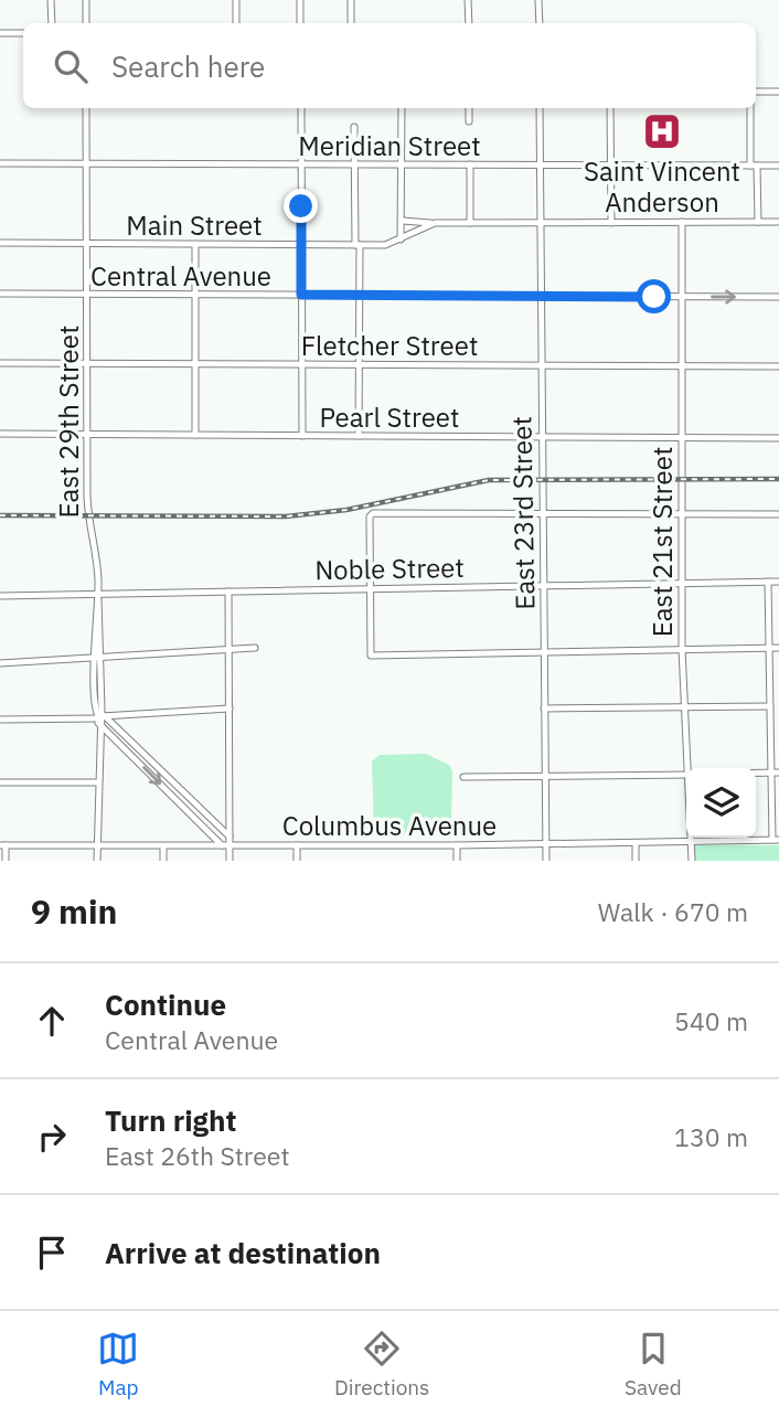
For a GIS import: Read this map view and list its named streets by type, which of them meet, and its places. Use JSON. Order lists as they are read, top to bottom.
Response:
{
  "streets": {
    "street": [
      "Meridian Street",
      "Main Street",
      "Central Avenue",
      "Fletcher Street",
      "Pearl Street",
      "East 29th Street",
      "East 23rd Street",
      "East 21st Street",
      "Noble Street",
      "Columbus Avenue"
    ]
  },
  "crossings": [
    ["Meridian Street", "East 29th Street"],
    ["Meridian Street", "East 23rd Street"],
    ["Main Street", "East 29th Street"],
    ["Main Street", "East 23rd Street"],
    ["Main Street", "East 21st Street"],
    ["Central Avenue", "East 29th Street"],
    ["Central Avenue", "East 23rd Street"],
    ["Central Avenue", "East 21st Street"],
    ["Fletcher Street", "East 29th Street"],
    ["Fletcher Street", "East 23rd Street"],
    ["Fletcher Street", "East 21st Street"],
    ["Pearl Street", "East 29th Street"],
    ["Pearl Street", "East 23rd Street"],
    ["Pearl Street", "East 21st Street"],
    ["East 29th Street", "Noble Street"],
    ["East 29th Street", "Columbus Avenue"],
    ["East 23rd Street", "Noble Street"],
    ["East 23rd Street", "Columbus Avenue"],
    ["East 21st Street", "Noble Street"],
    ["East 21st Street", "Columbus Avenue"]
  ],
  "places": {
    "hospital": ["Saint Vincent Anderson"]
  },
  "page": {
    "search": "Search here",
    "heading": ["9 min", "Walk · 670 m"],
    "list": [
      ["Continue", "Central Avenue", "540 m"],
      ["Turn right", "East 26th Street", "130 m"],
      "Arrive at destination"
    ],
    "nav": ["Map", "Directions", "Saved"]
  }
}
